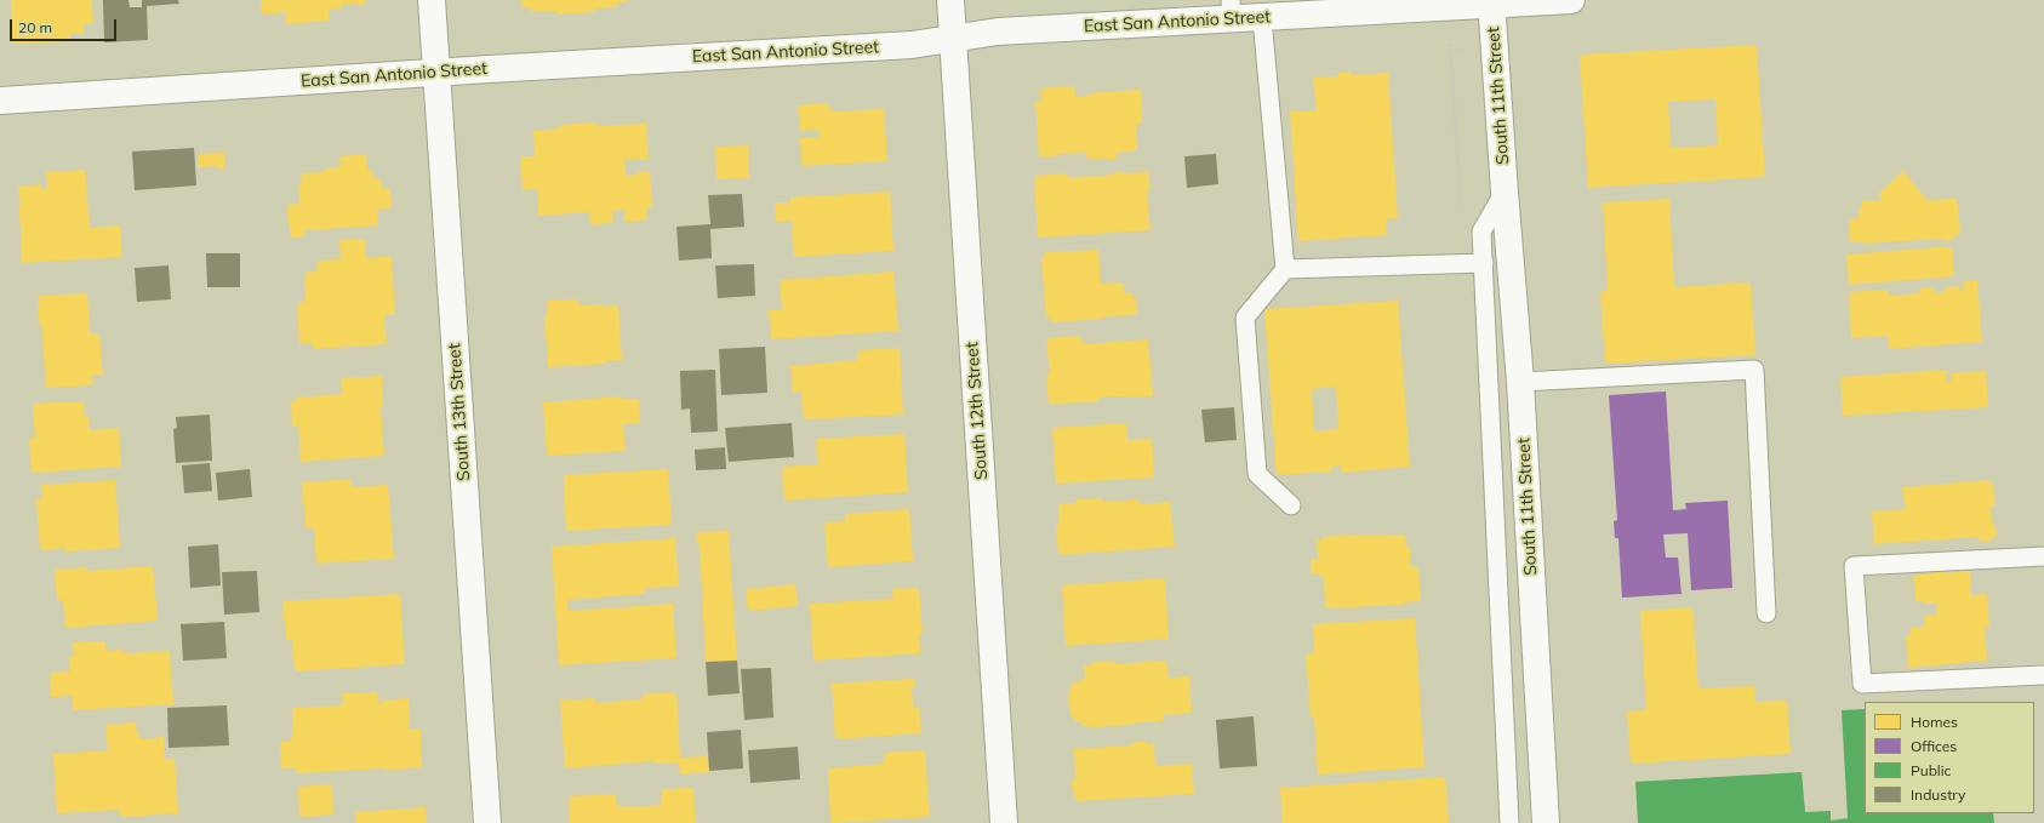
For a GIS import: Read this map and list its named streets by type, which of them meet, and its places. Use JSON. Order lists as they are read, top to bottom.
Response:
{
  "streets": {
    "street": [
      "East San Antonio Street",
      "South 11th Street",
      "South 12th Street",
      "South 13th Street"
    ]
  },
  "crossings": [
    ["East San Antonio Street", "South 11th Street"],
    ["East San Antonio Street", "South 12th Street"],
    ["East San Antonio Street", "South 13th Street"]
  ],
  "legend": [
    "Homes",
    "Offices",
    "Public",
    "Industry"
  ],
  "scale_bar": "20 m"
}
